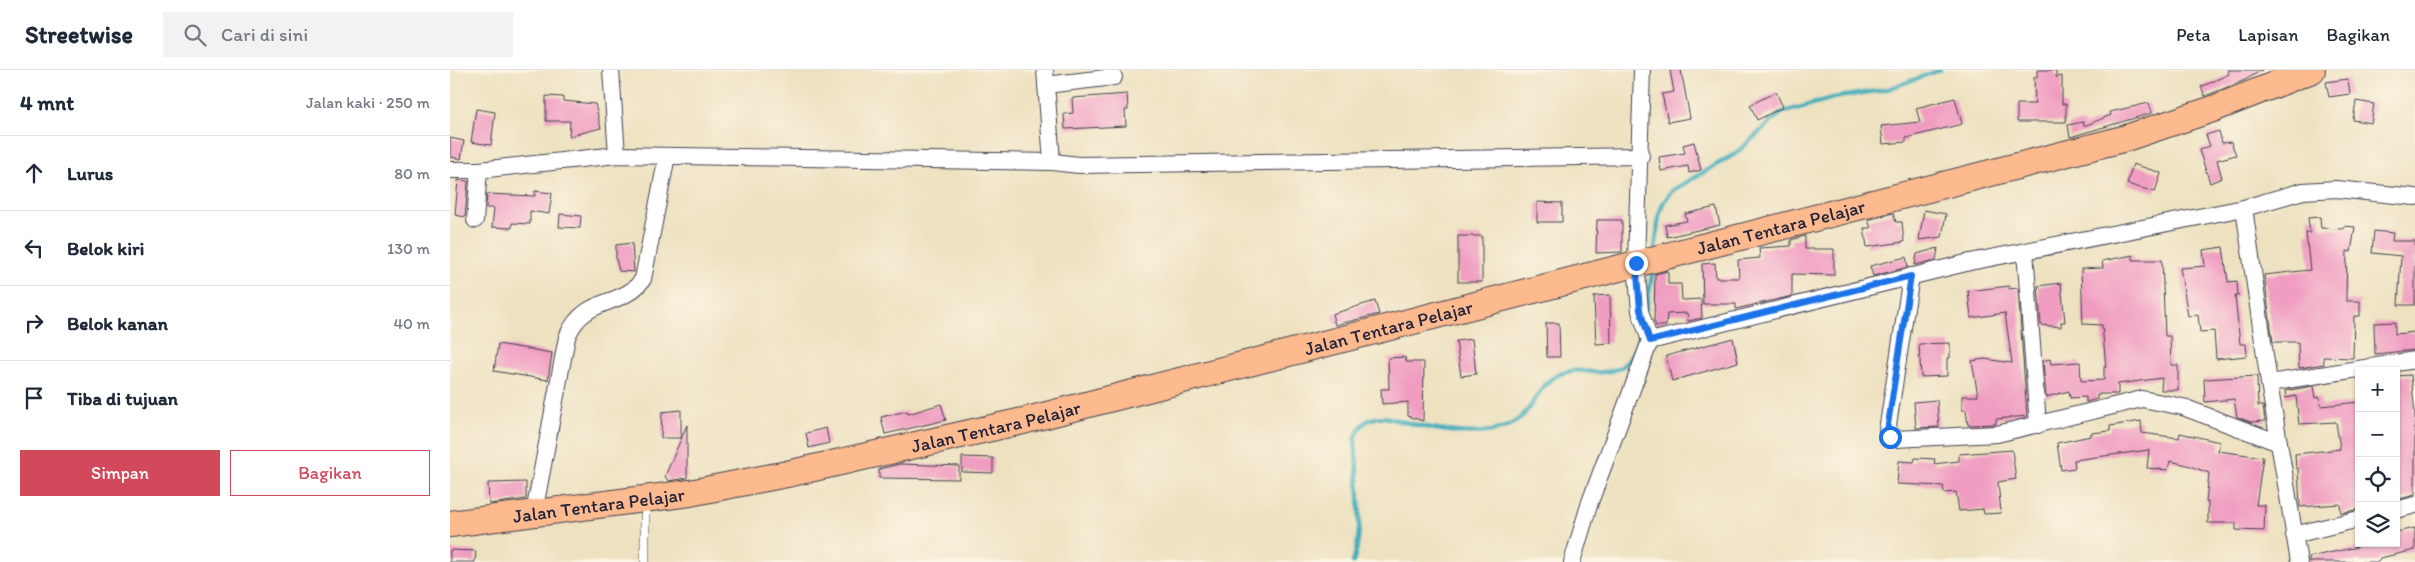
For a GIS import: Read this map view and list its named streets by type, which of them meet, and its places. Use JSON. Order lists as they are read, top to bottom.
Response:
{
  "streets": {
    "highway": ["Jalan Tentara Pelajar"]
  },
  "page": {
    "header": "Streetwise",
    "search": "Cari di sini",
    "nav": ["Peta", "Lapisan", "Bagikan"],
    "heading": ["4 mnt", "Jalan kaki · 250 m"],
    "list": [
      ["Lurus", "80 m"],
      ["Belok kiri", "130 m"],
      ["Belok kanan", "40 m"],
      "Tiba di tujuan"
    ],
    "map_buttons": ["+", "−"],
    "buttons": ["Simpan", "Bagikan"]
  }
}
